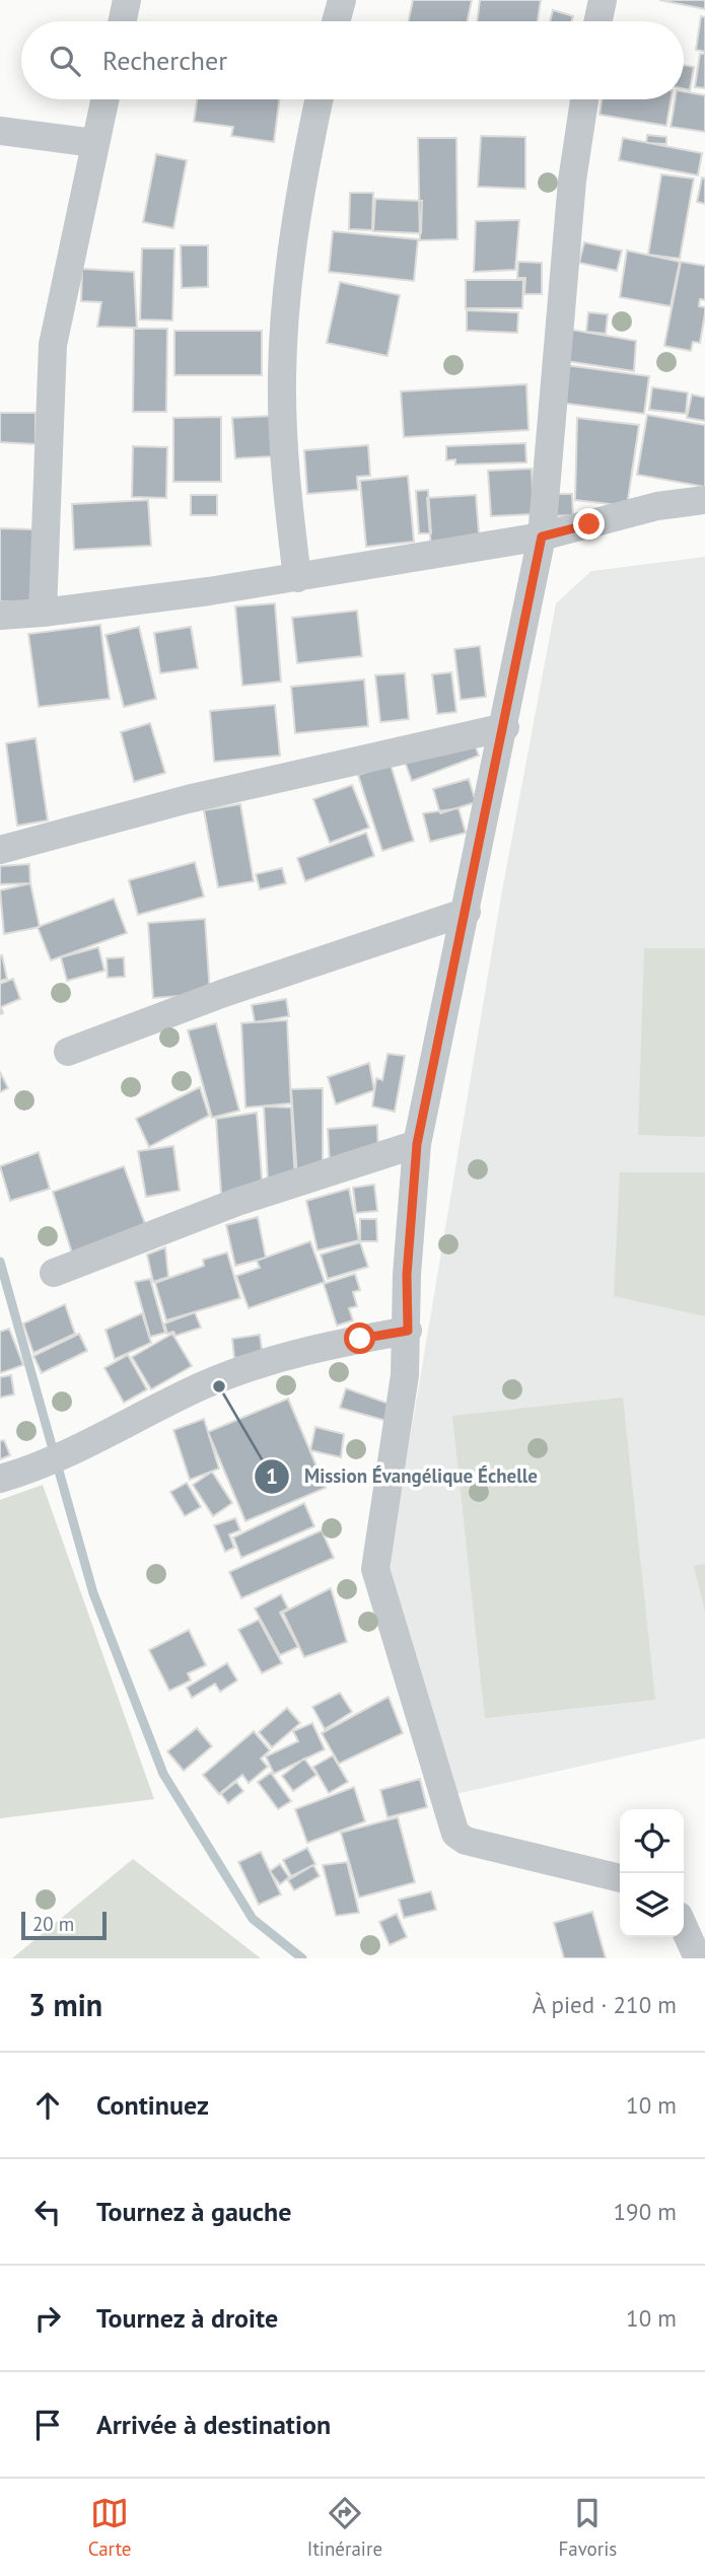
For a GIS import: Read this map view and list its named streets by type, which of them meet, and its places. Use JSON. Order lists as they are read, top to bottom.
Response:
{
  "places": ["Mission Évangélique Échelle"],
  "scale_bar": "20 m",
  "page": {
    "search": "Rechercher",
    "scale": "20 m",
    "heading": ["3 min", "À pied · 210 m"],
    "list": [
      ["Continuez", "10 m"],
      ["Tournez à gauche", "190 m"],
      ["Tournez à droite", "10 m"],
      "Arrivée à destination"
    ],
    "nav": ["Carte", "Itinéraire", "Favoris"]
  }
}
